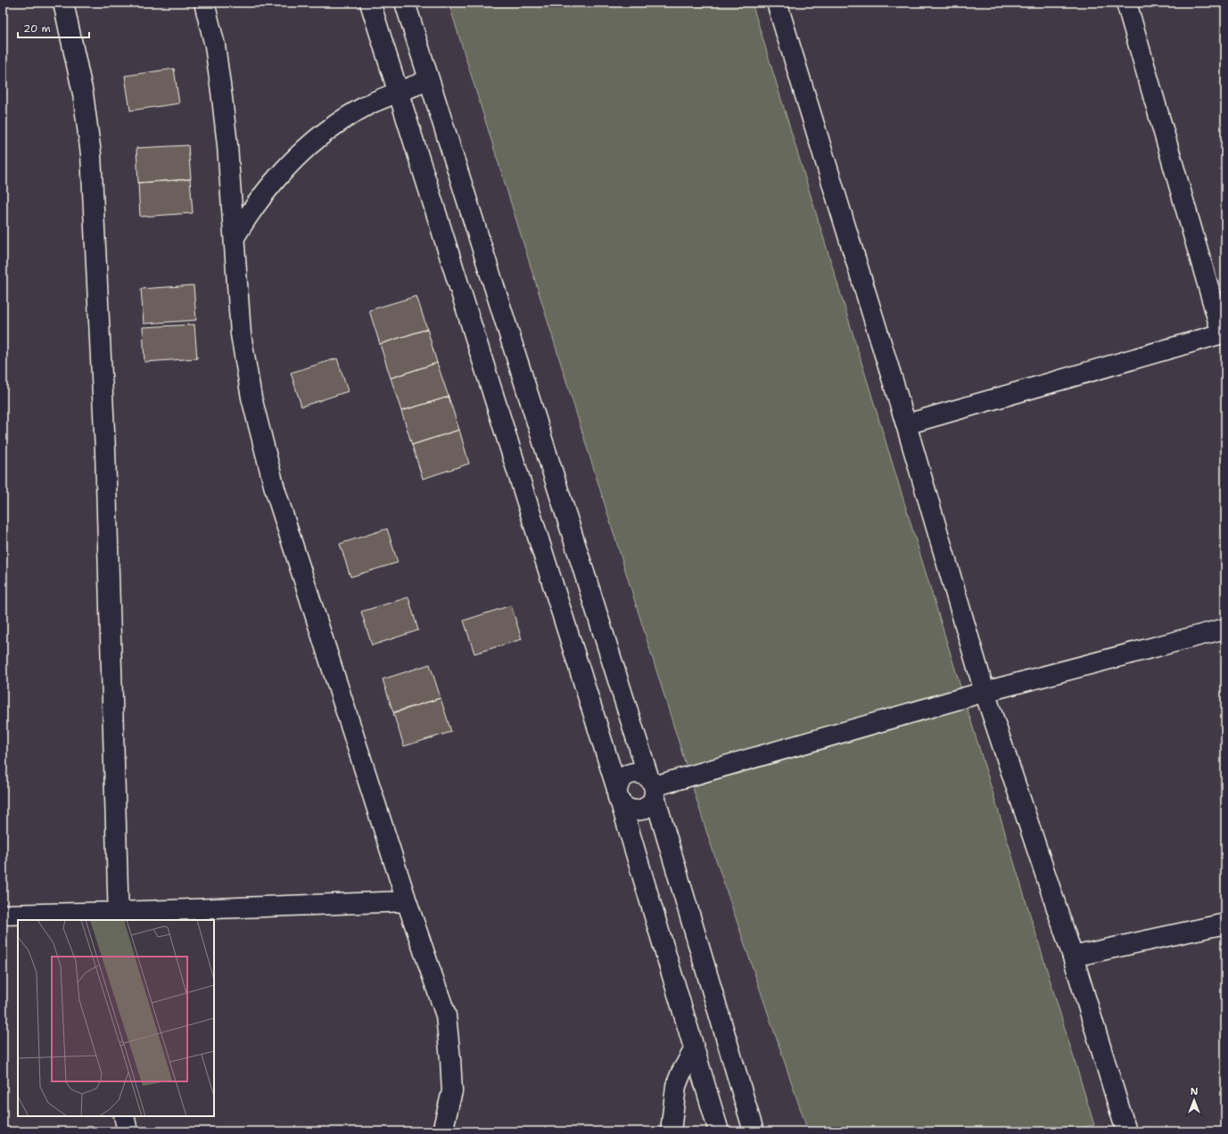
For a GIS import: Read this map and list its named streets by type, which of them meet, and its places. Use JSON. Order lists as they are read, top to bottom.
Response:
{
  "scale_bar": "20 m",
  "north": "top"
}
